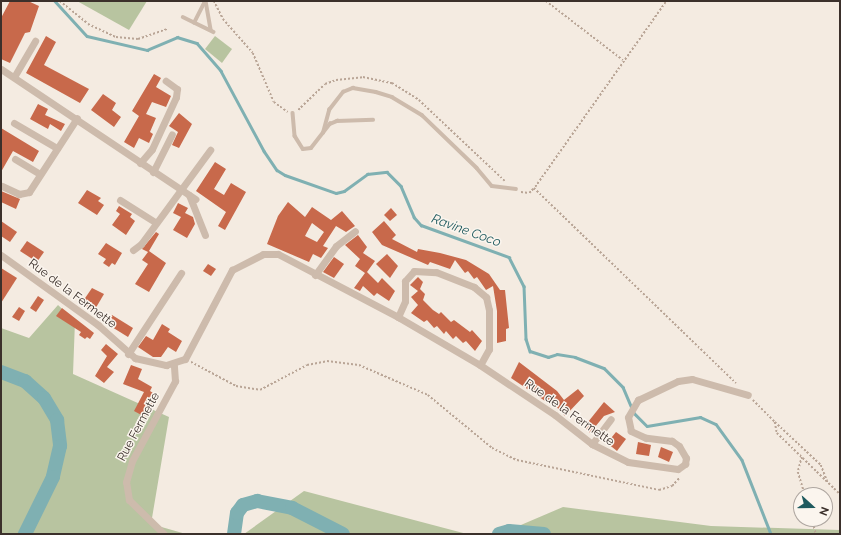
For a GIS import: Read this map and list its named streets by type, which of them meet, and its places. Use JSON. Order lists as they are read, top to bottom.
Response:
{
  "streets": {
    "street": ["Rue de la Fermette", "Rue Fermette"]
  },
  "crossings": [
    ["Rue de la Fermette", "Rue Fermette"]
  ],
  "water": ["Ravine Coco"],
  "north": "right"
}
